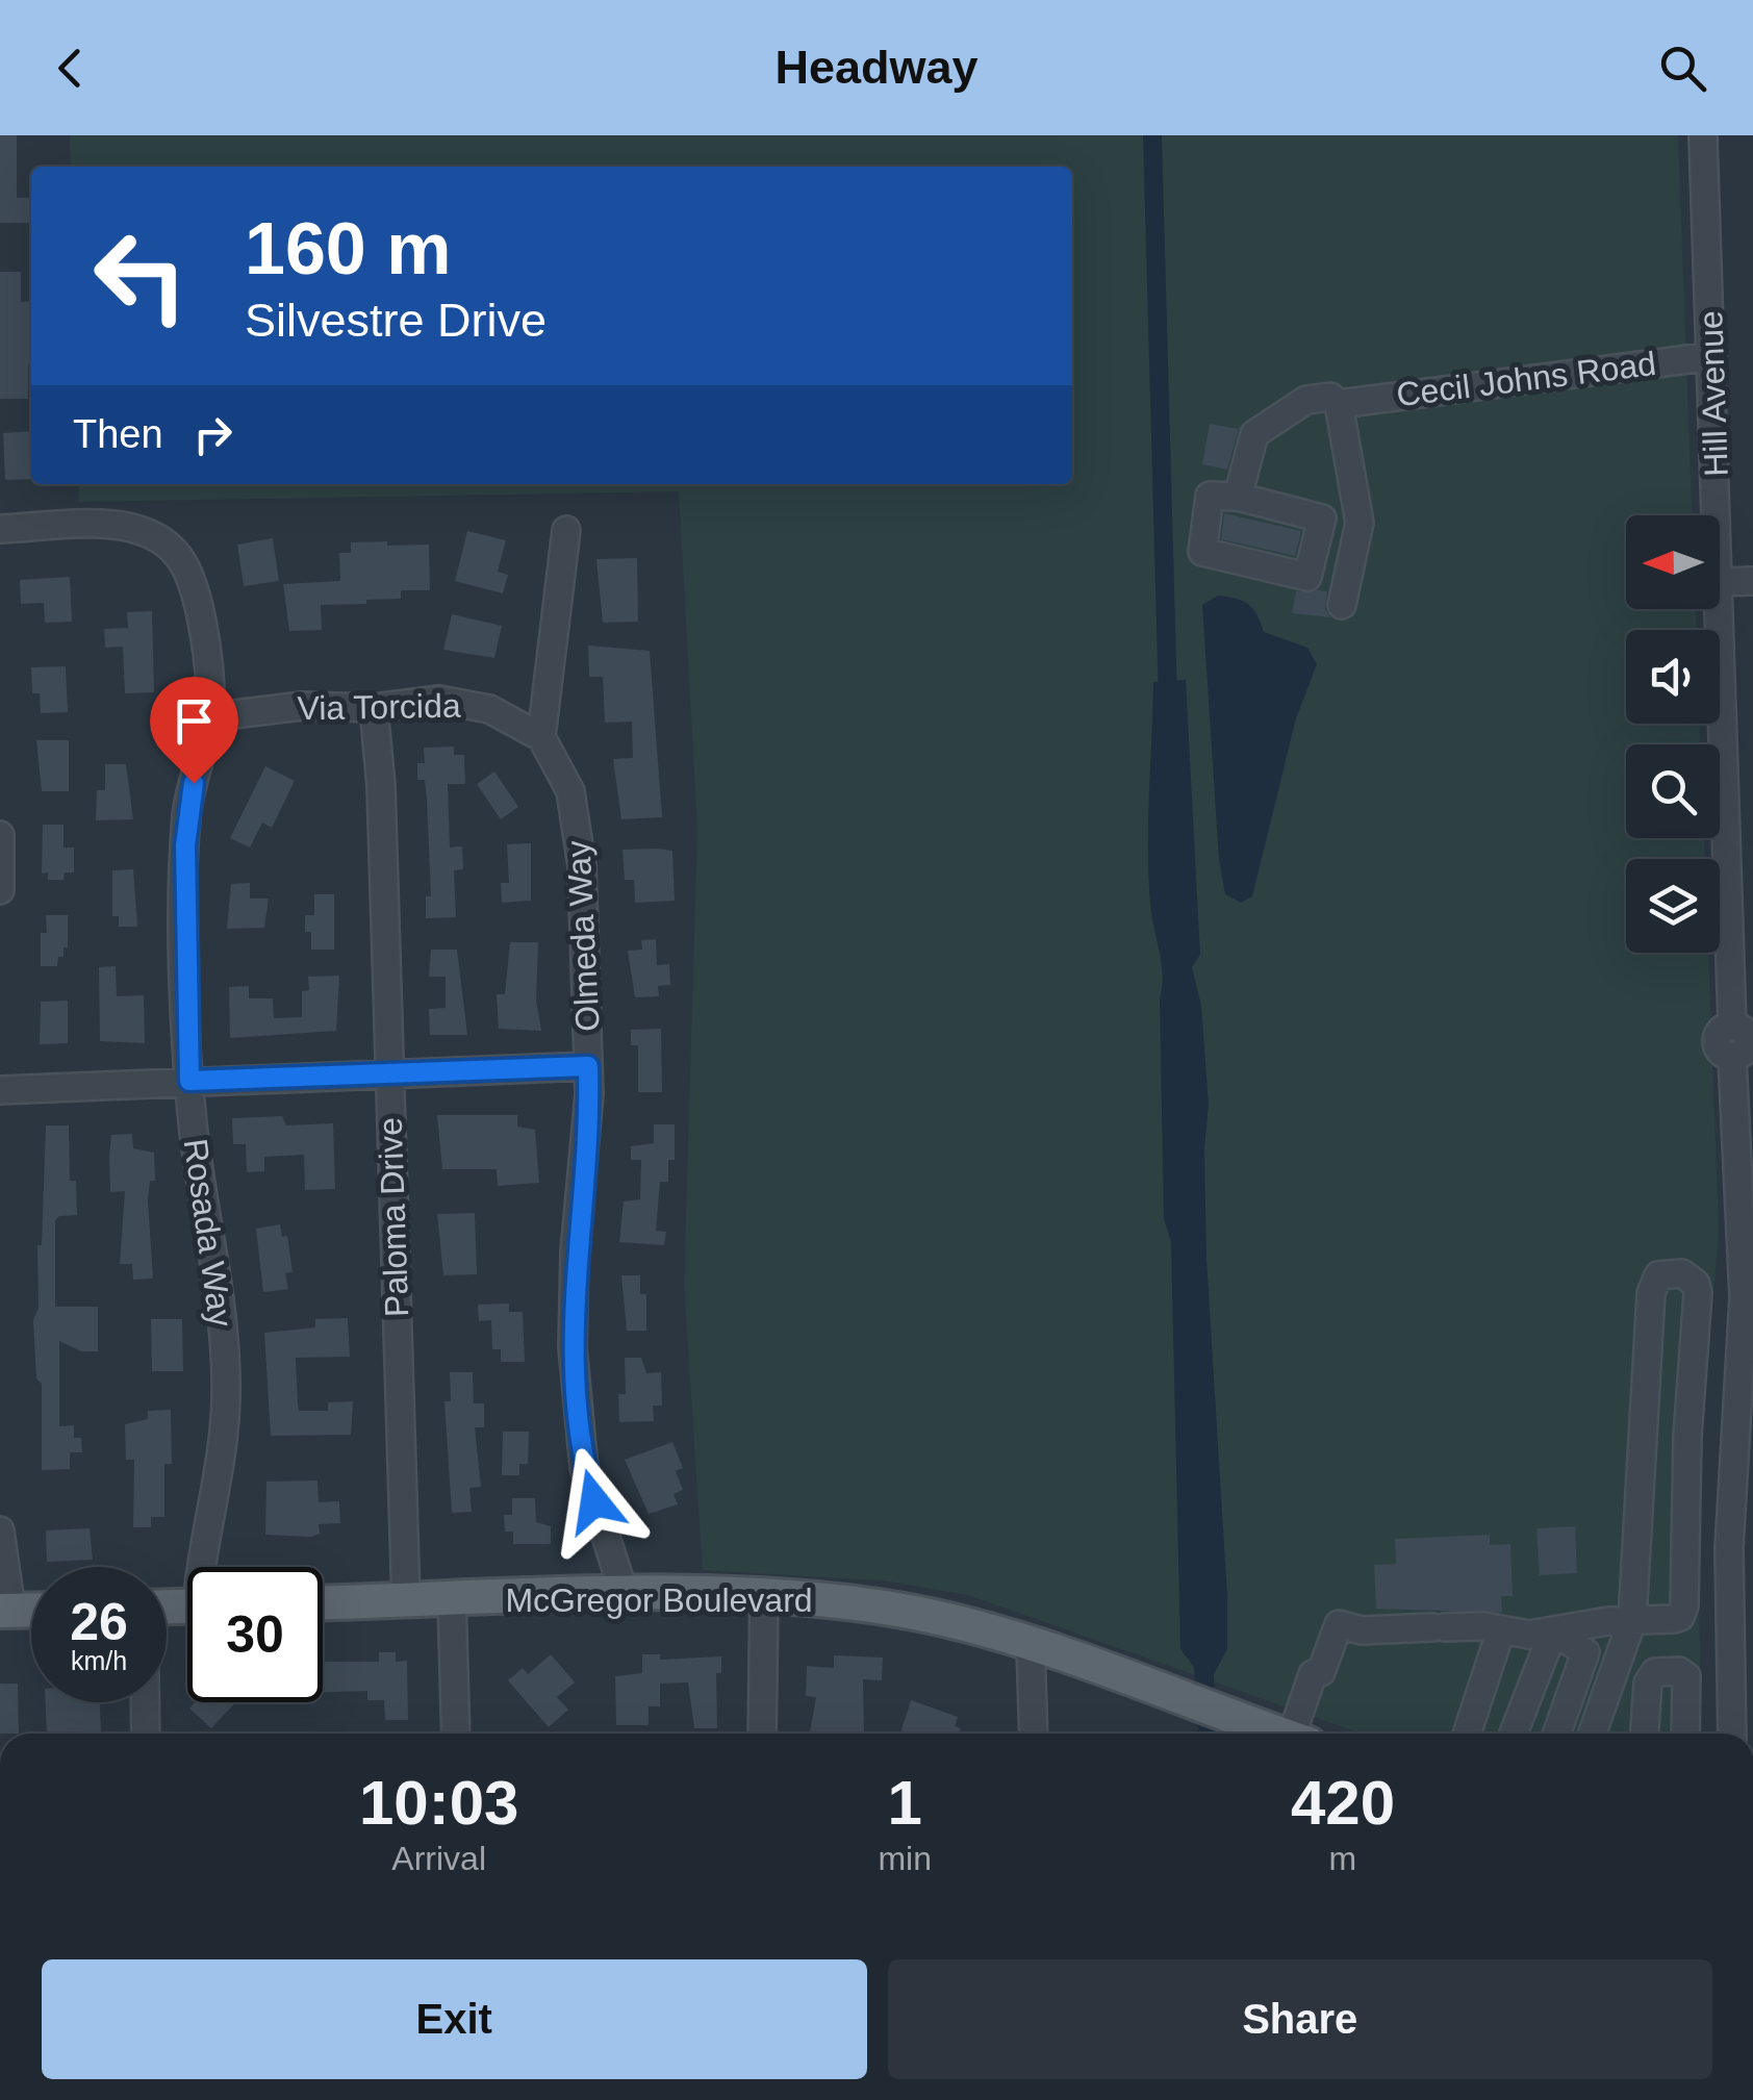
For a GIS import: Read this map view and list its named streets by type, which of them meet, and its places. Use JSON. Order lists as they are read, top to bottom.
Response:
{
  "streets": {
    "main road": ["McGregor Boulevard"],
    "street": [
      "Cecil Johns Road",
      "Hill Avenue",
      "Via Torcida",
      "Olmeda Way",
      "Paloma Drive",
      "Rosada Way"
    ]
  },
  "crossings": [
    ["Cecil Johns Road", "Hill Avenue"],
    ["Via Torcida", "Olmeda Way"],
    ["Via Torcida", "Paloma Drive"],
    ["Via Torcida", "Rosada Way"],
    ["Olmeda Way", "McGregor Boulevard"],
    ["Paloma Drive", "McGregor Boulevard"]
  ],
  "north": "left",
  "page": {
    "header": "Headway",
    "turn": ["160 m", "Silvestre Drive"],
    "then": "Then",
    "speed": "26 km/h",
    "limit": "30",
    "eta": [
      "10:03",
      "Arrival",
      "1",
      "min",
      "420",
      "m"
    ],
    "buttons": ["Exit", "Share"]
  }
}
